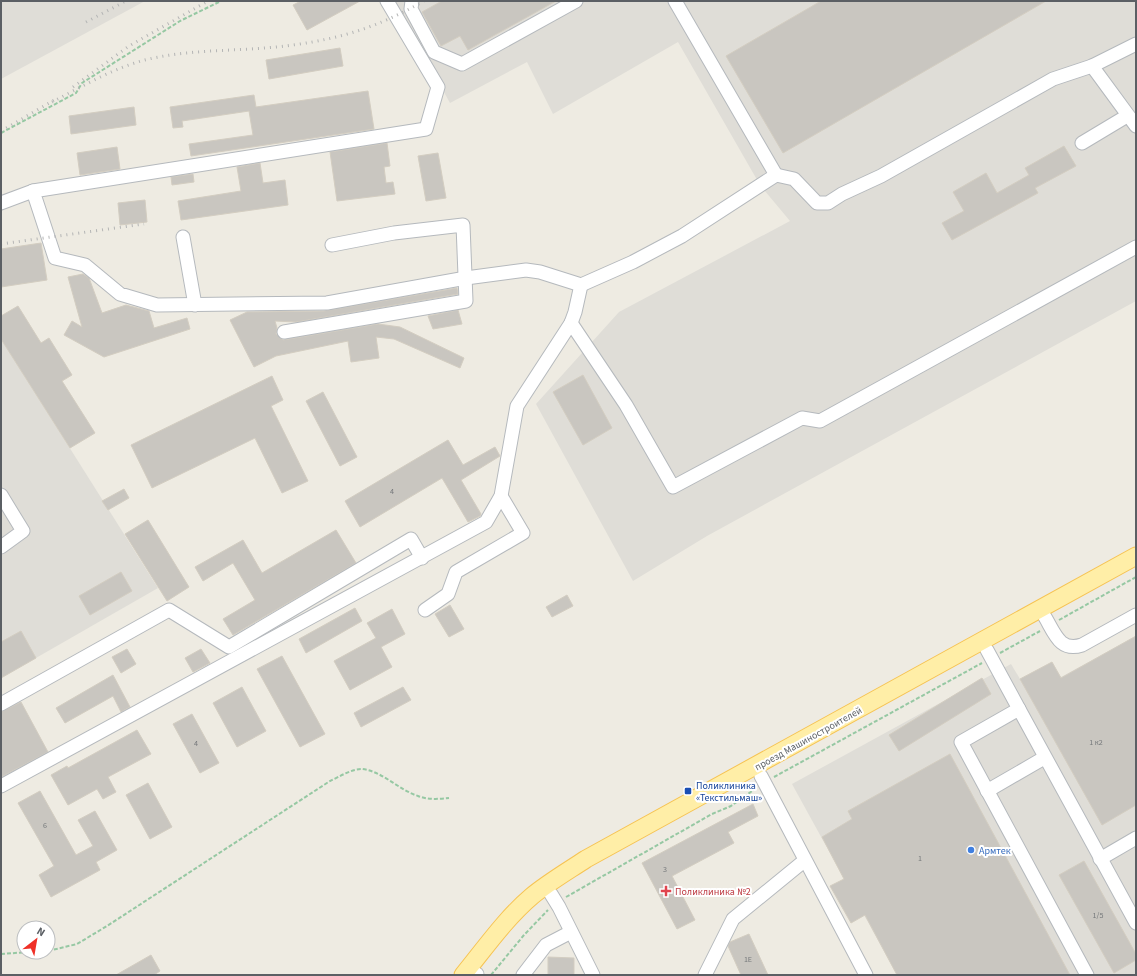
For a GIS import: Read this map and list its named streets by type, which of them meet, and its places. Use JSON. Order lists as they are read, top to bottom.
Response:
{
  "streets": {
    "main road": ["проезд Машиностроителей"]
  },
  "places": {
    "transit": ["Поликлиника «Текстильмаш»"],
    "other": ["Армтек"],
    "health": ["Поликлиника №2"]
  },
  "house_numbers": [
    "4",
    "1 к2",
    "4",
    "6",
    "1",
    "3",
    "1/5",
    "1Е"
  ],
  "north": "top right"
}
